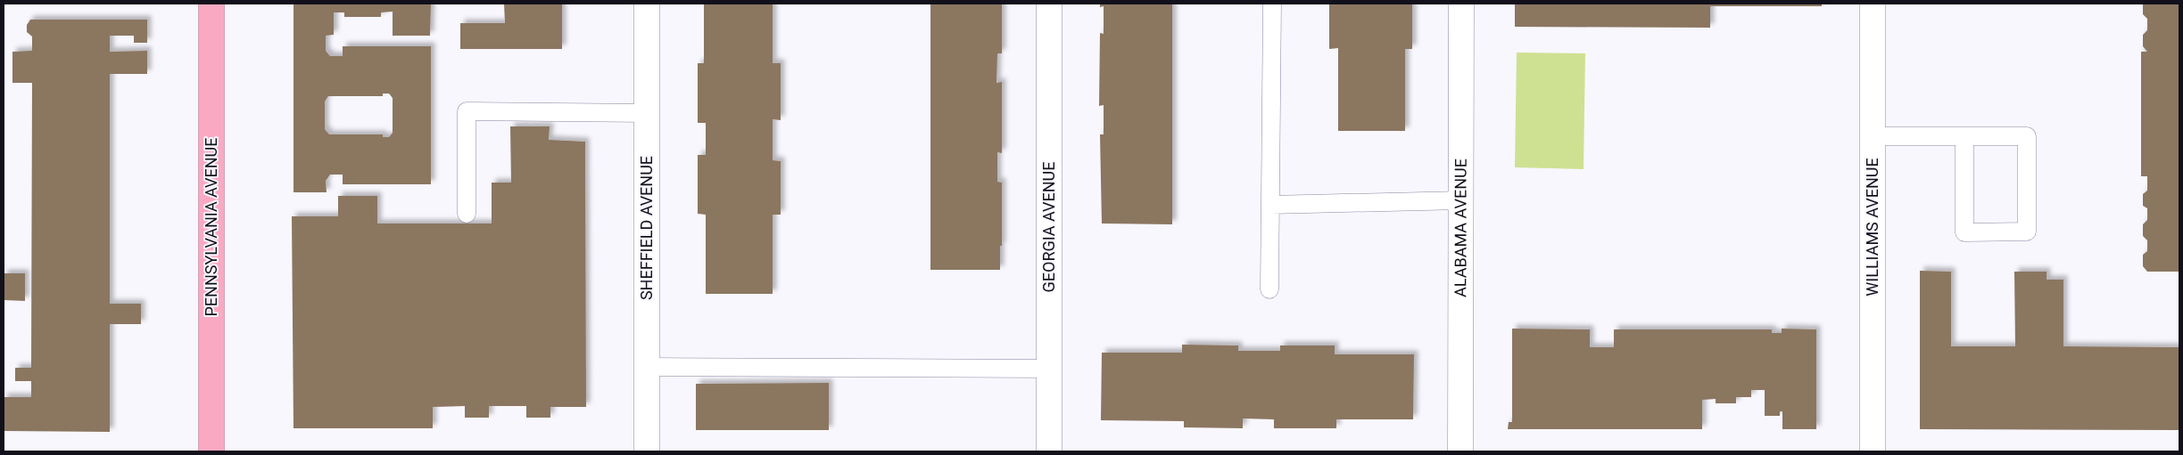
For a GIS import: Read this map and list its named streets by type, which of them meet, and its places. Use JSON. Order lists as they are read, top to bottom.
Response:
{
  "streets": {
    "main road": ["PENNSYLVANIA AVENUE"],
    "street": [
      "GEORGIA AVENUE",
      "ALABAMA AVENUE",
      "WILLIAMS AVENUE",
      "SHEFFIELD AVENUE"
    ]
  }
}
